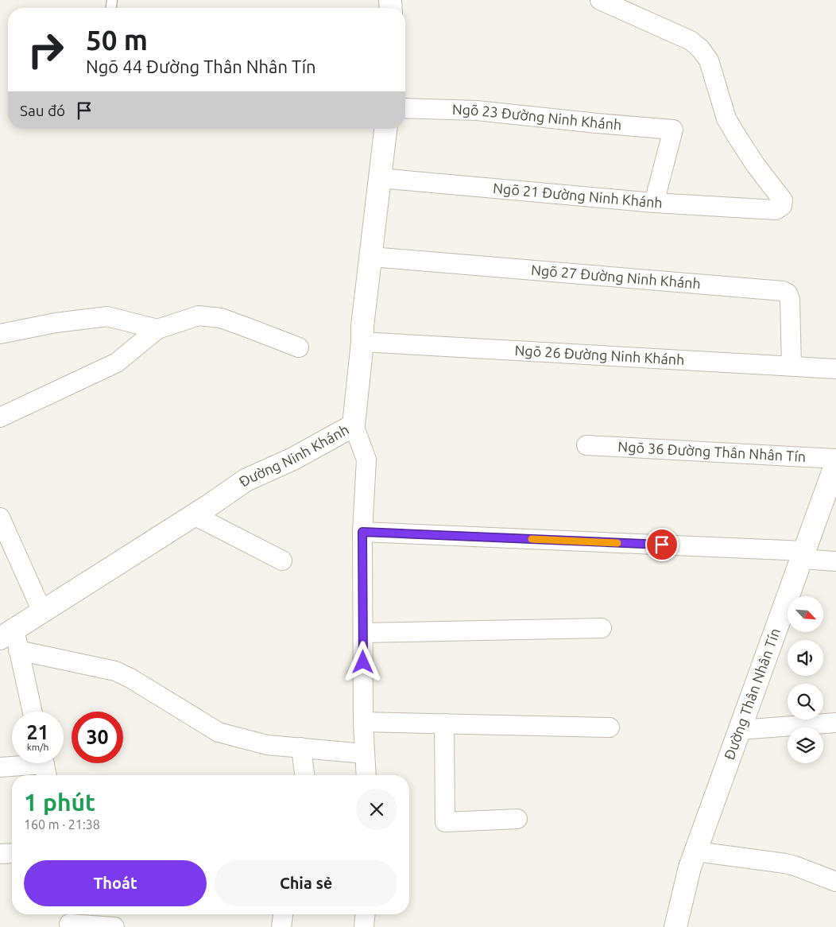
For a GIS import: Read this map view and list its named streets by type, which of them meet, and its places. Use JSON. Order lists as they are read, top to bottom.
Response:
{
  "streets": {
    "street": [
      "Ngõ 23 Đường Ninh Khánh",
      "Ngõ 21 Đường Ninh Khánh",
      "Ngõ 27 Đường Ninh Khánh",
      "Ngõ 26 Đường Ninh Khánh",
      "Ngõ 36 Đường Thân Nhân Tín",
      "Đường Ninh Khánh",
      "Đường Thân Nhân Tín"
    ]
  },
  "crossings": [
    ["Ngõ 23 Đường Ninh Khánh", "Ngõ 21 Đường Ninh Khánh"],
    ["Ngõ 21 Đường Ninh Khánh", "Đường Ninh Khánh"],
    ["Ngõ 27 Đường Ninh Khánh", "Ngõ 26 Đường Ninh Khánh"],
    ["Ngõ 27 Đường Ninh Khánh", "Đường Ninh Khánh"],
    ["Ngõ 26 Đường Ninh Khánh", "Đường Ninh Khánh"]
  ],
  "north": "bottom right",
  "page": {
    "turn": ["50 m", "Ngõ 44 Đường Thân Nhân Tín"],
    "then": "Sau đó",
    "speed": "21 km/h",
    "limit": "30",
    "heading": ["1 phút", "160 m · 21:38"],
    "buttons": ["Thoát", "Chia sẻ"]
  }
}
